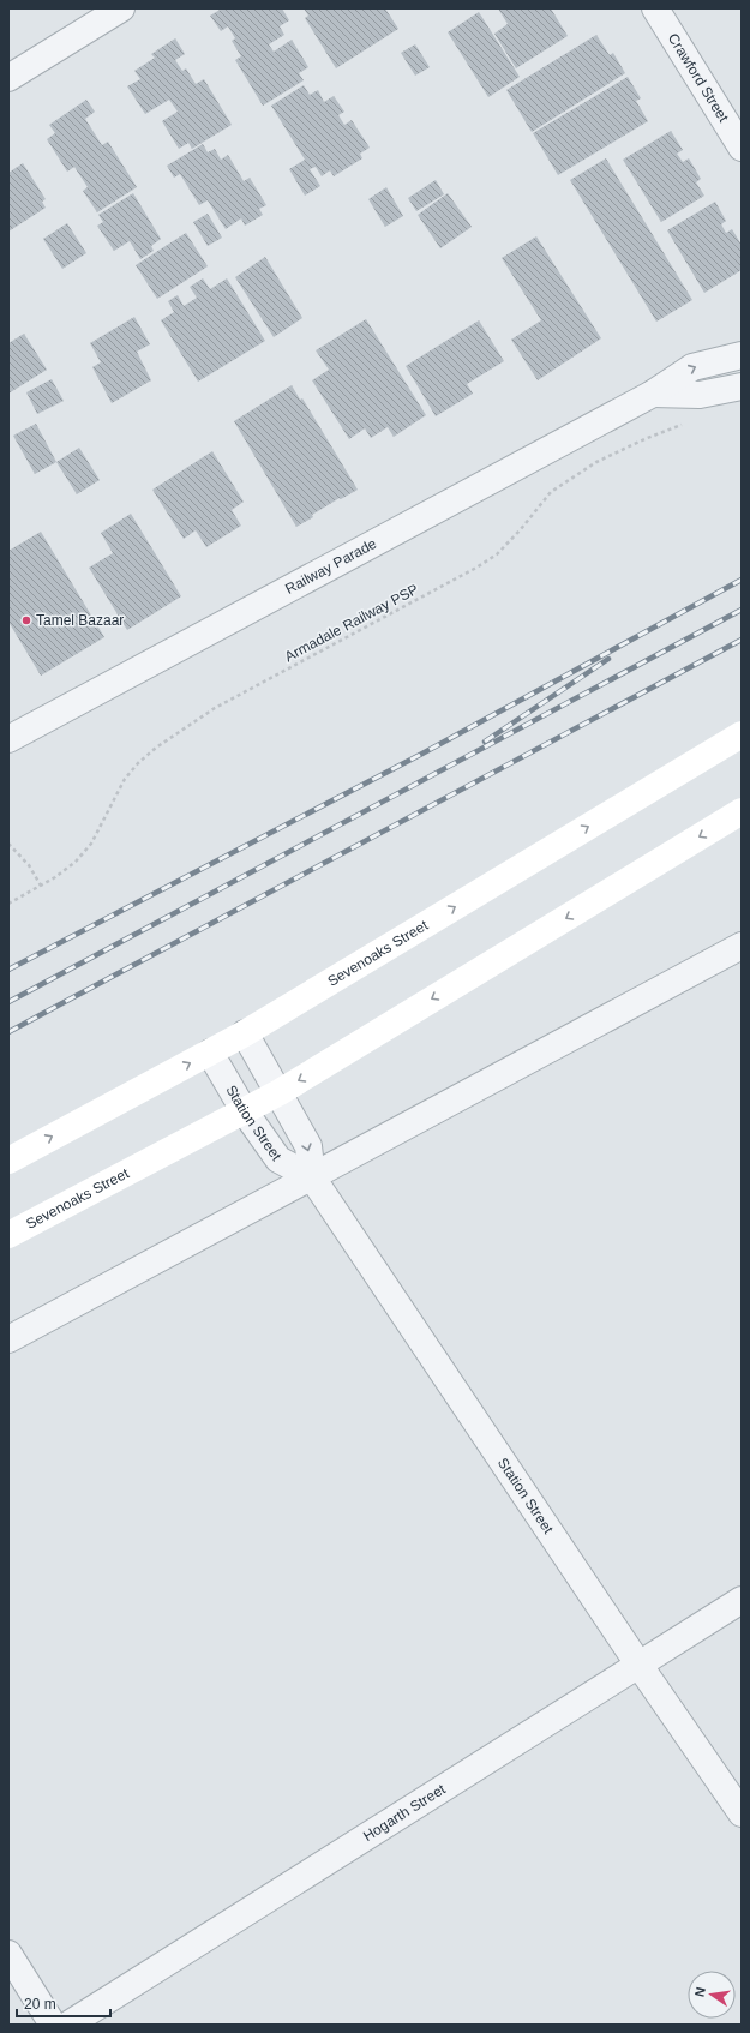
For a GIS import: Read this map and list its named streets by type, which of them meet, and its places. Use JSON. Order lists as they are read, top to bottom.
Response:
{
  "streets": {
    "main road": ["Sevenoaks Street"],
    "street": [
      "Crawford Street",
      "Railway Parade",
      "Station Street",
      "Hogarth Street"
    ],
    "path": ["Armadale Railway PSP"]
  },
  "crossings": [
    ["Sevenoaks Street", "Station Street"],
    ["Station Street", "Hogarth Street"]
  ],
  "places": ["Tamel Bazaar"],
  "scale_bar": "20 m",
  "north": "left"
}
